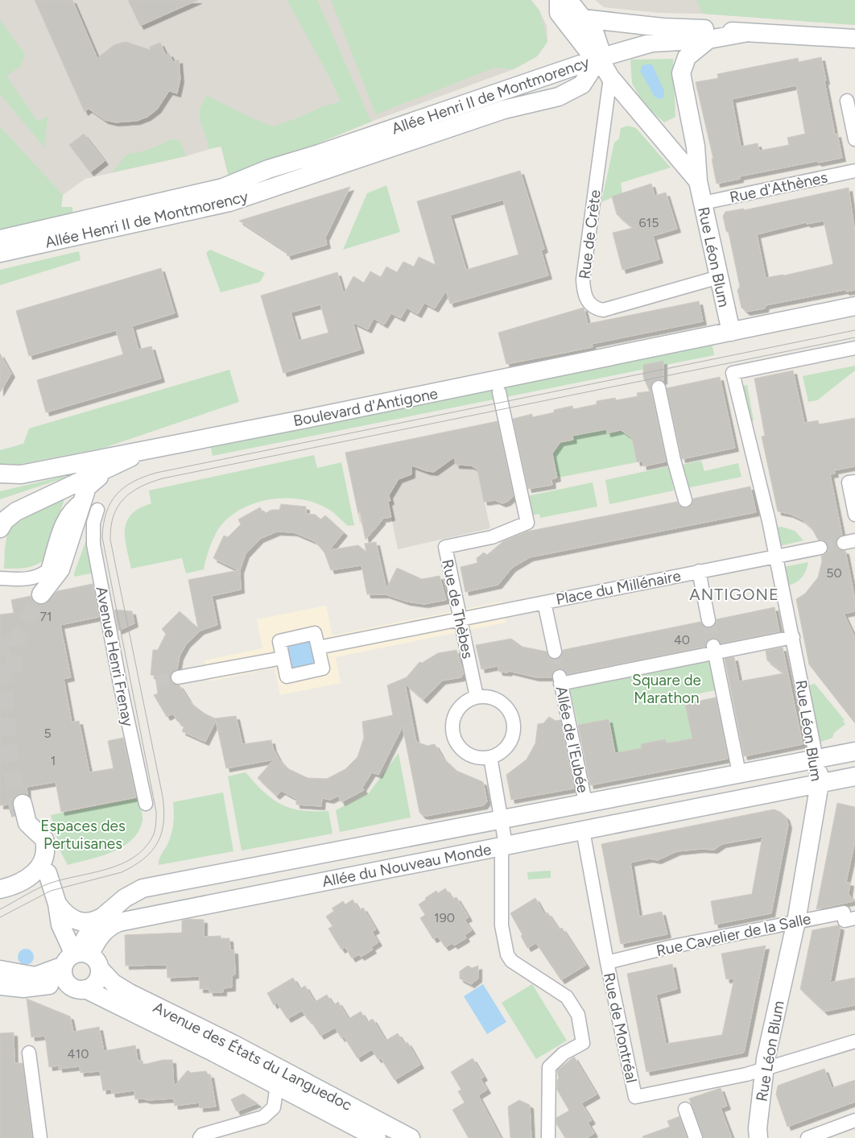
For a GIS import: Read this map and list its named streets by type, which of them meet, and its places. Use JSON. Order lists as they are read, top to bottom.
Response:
{
  "streets": {
    "street": [
      "Allée Henri II de Montmorency",
      "Rue d'Athènes",
      "Rue de Crète",
      "Rue Léon Blum",
      "Boulevard d'Antigone",
      "Place du Millénaire",
      "Rue de Thèbes",
      "Avenue Henri Frenay",
      "Allée de l'Eubée",
      "Allée du Nouveau Monde",
      "Rue Cavelier de la Salle",
      "Rue de Montréal",
      "Avenue des États du Languedoc"
    ]
  },
  "crossings": [
    ["Allée Henri II de Montmorency", "Rue Léon Blum"],
    ["Rue d'Athènes", "Rue Léon Blum"],
    ["Rue de Crète", "Rue Léon Blum"],
    ["Rue Léon Blum", "Boulevard d'Antigone"],
    ["Rue Léon Blum", "Place du Millénaire"],
    ["Rue Léon Blum", "Allée du Nouveau Monde"],
    ["Rue Léon Blum", "Rue Cavelier de la Salle"],
    ["Rue Léon Blum", "Rue de Montréal"],
    ["Place du Millénaire", "Rue de Thèbes"],
    ["Allée de l'Eubée", "Allée du Nouveau Monde"],
    ["Allée du Nouveau Monde", "Avenue des États du Languedoc"],
    ["Rue Cavelier de la Salle", "Rue de Montréal"]
  ],
  "districts": ["ANTIGONE"],
  "parks": ["Square de Marathon", "Espaces des Pertuisanes"],
  "house_numbers": [
    "615",
    "50",
    "71",
    "40",
    "5",
    "1",
    "190",
    "410"
  ]
}
